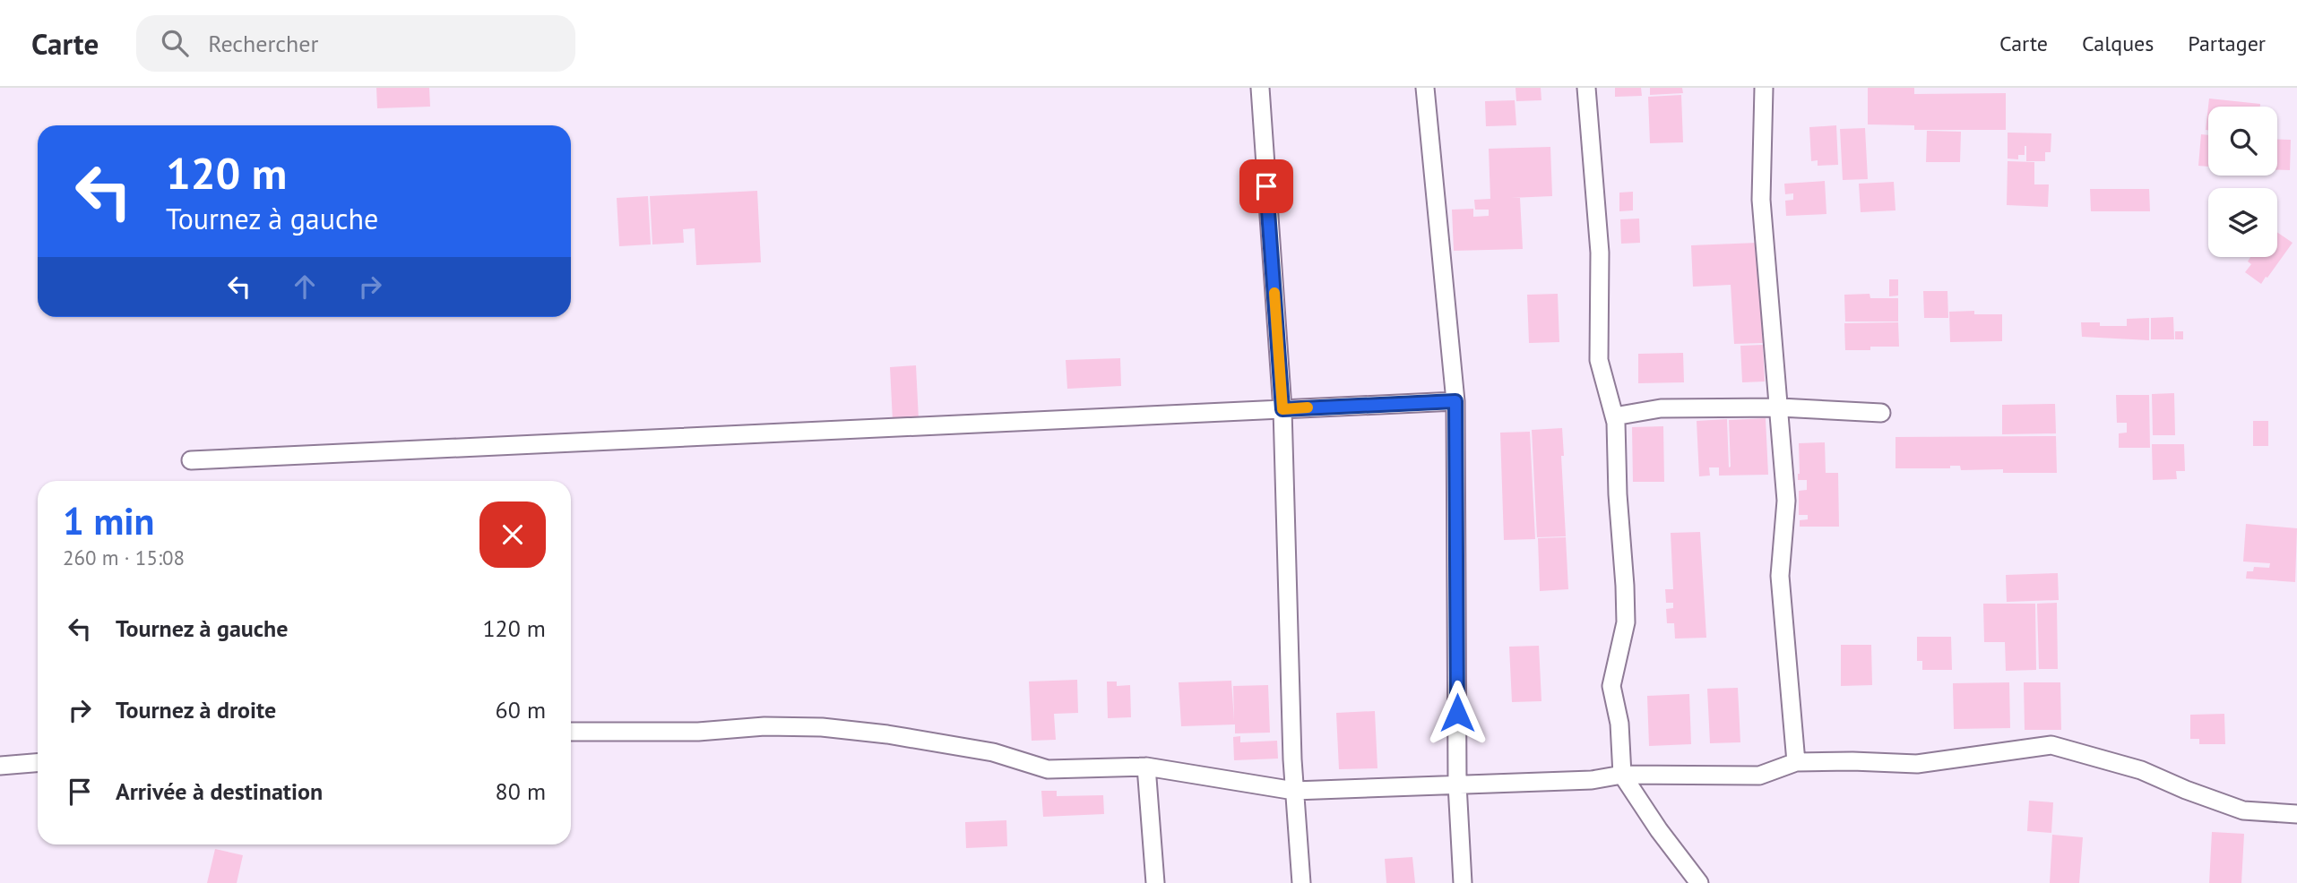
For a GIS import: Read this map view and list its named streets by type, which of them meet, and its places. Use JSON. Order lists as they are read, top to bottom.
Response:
{
  "page": {
    "header": "Carte",
    "search": "Rechercher",
    "nav": ["Carte", "Calques", "Partager"],
    "turn": ["120 m", "Tournez à gauche"],
    "heading": ["1 min", "260 m · 15:08"],
    "list": [
      {
        "name": "Tournez à gauche",
        "value": "120 m"
      },
      {
        "name": "Tournez à droite",
        "value": "60 m"
      },
      {
        "name": "Arrivée à destination",
        "value": "80 m"
      }
    ]
  }
}
